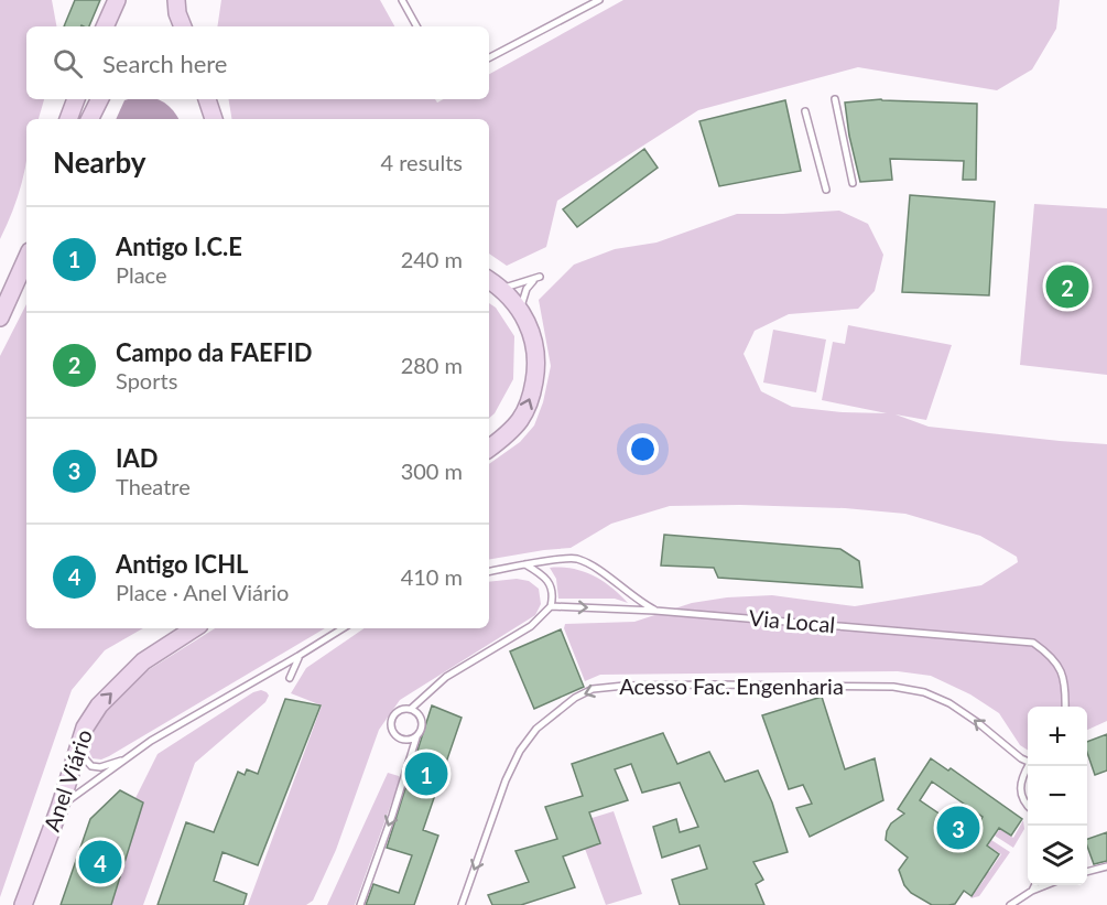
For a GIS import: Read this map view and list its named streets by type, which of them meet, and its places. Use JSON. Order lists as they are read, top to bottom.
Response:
{
  "streets": {
    "main road": ["Anel Viário"],
    "lane": ["Via Local", "Acesso Fac. Engenharia"]
  },
  "one_way": ["Acesso Fac. Engenharia", "Anel Viário"],
  "page": {
    "search": "Search here",
    "heading": ["Nearby", "4 results"],
    "list": [
      {
        "mark": "1",
        "name": "Antigo I.C.E",
        "note": "Place",
        "value": "240 m"
      },
      {
        "mark": "2",
        "name": "Campo da FAEFID",
        "note": "Sports",
        "value": "280 m"
      },
      {
        "mark": "3",
        "name": "IAD",
        "note": "Theatre",
        "value": "300 m"
      },
      {
        "mark": "4",
        "name": "Antigo ICHL",
        "note": "Place · Anel Viário",
        "value": "410 m"
      }
    ],
    "pins": [
      "2",
      "1",
      "3",
      "4"
    ],
    "map_buttons": ["+", "−"]
  }
}
